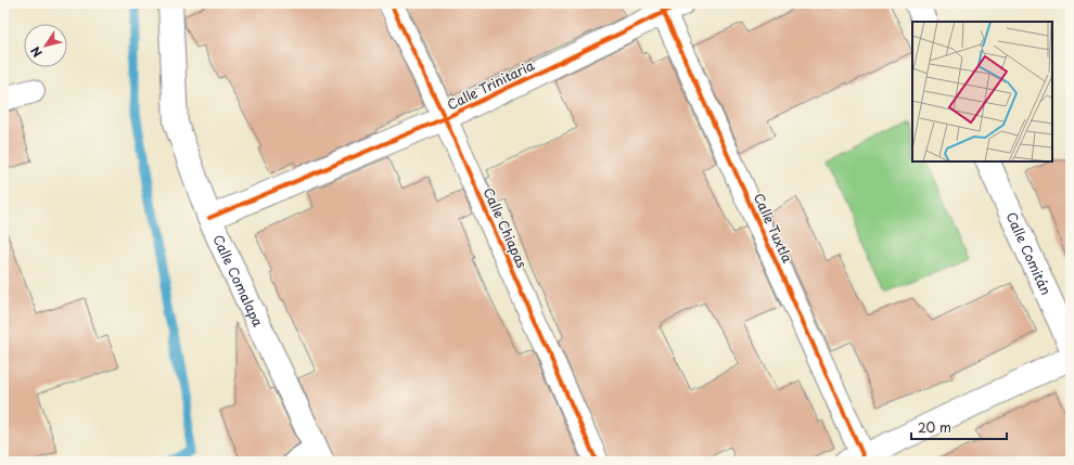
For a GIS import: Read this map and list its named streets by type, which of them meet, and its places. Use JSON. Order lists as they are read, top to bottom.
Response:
{
  "streets": {
    "street": [
      "Calle Trinitaria",
      "Calle Chiapas",
      "Calle Tuxtla",
      "Calle Comitán",
      "Calle Comalapa"
    ]
  },
  "crossings": [
    ["Calle Trinitaria", "Calle Chiapas"],
    ["Calle Trinitaria", "Calle Tuxtla"],
    ["Calle Trinitaria", "Calle Comalapa"]
  ],
  "scale_bar": "20 m",
  "north": "bottom left"
}
